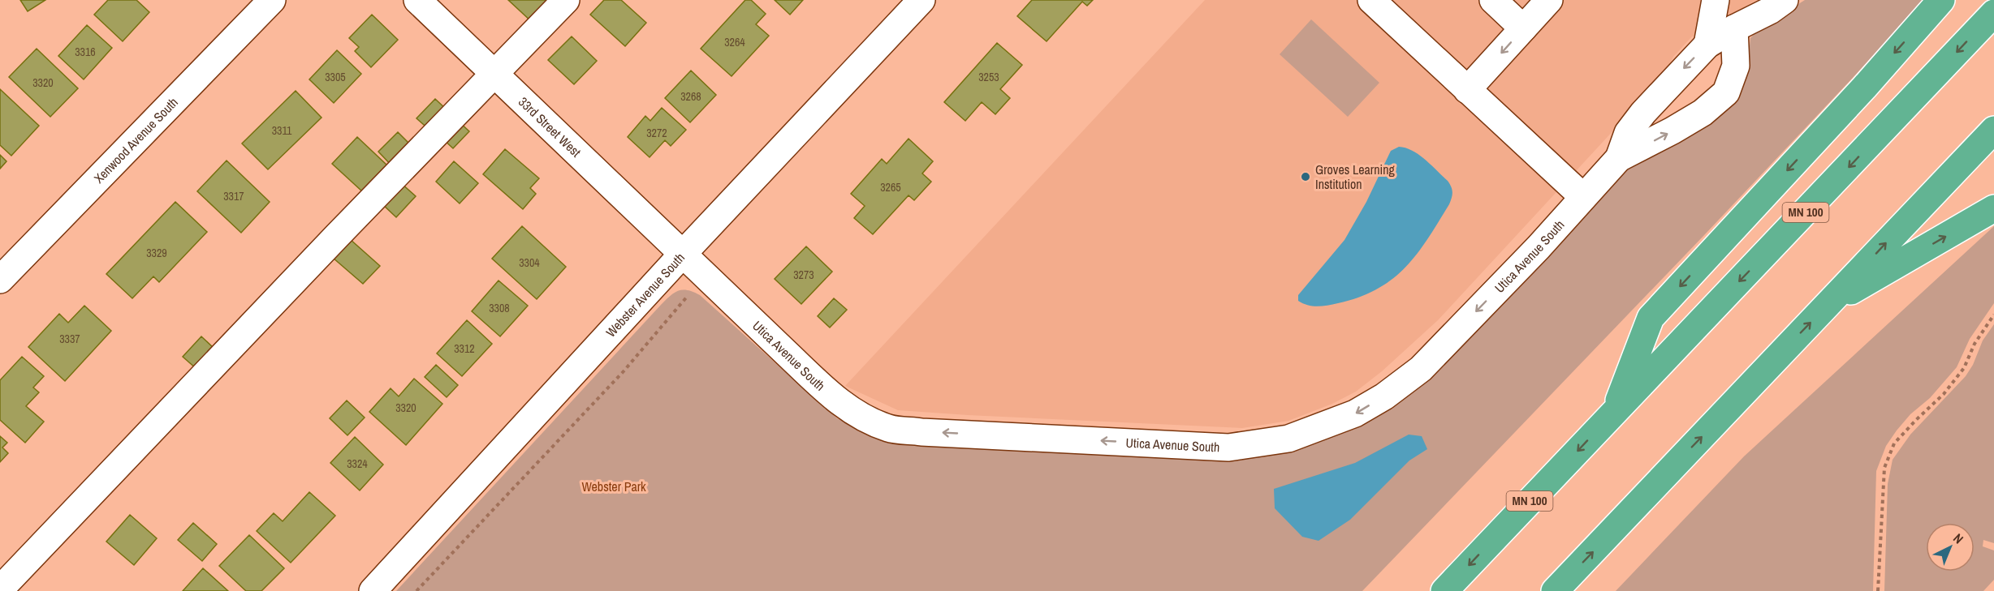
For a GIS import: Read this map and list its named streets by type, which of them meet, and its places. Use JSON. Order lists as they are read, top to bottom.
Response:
{
  "streets": {
    "highway": ["MN 100"],
    "street": [
      "33rd Street West",
      "Xenwood Avenue South",
      "Utica Avenue South",
      "Webster Avenue South"
    ]
  },
  "crossings": [
    ["33rd Street West", "Utica Avenue South"],
    ["33rd Street West", "Webster Avenue South"],
    ["Utica Avenue South", "Webster Avenue South"]
  ],
  "parks": ["Webster Park"],
  "places": ["Groves Learning Institution"],
  "house_numbers": [
    "3264",
    "3316",
    "3305",
    "3253",
    "3320",
    "3268",
    "3311",
    "3272",
    "3265",
    "3317",
    "3329",
    "3304",
    "3273",
    "3308",
    "3337",
    "3312",
    "3320",
    "3324"
  ],
  "north": "top right"
}
